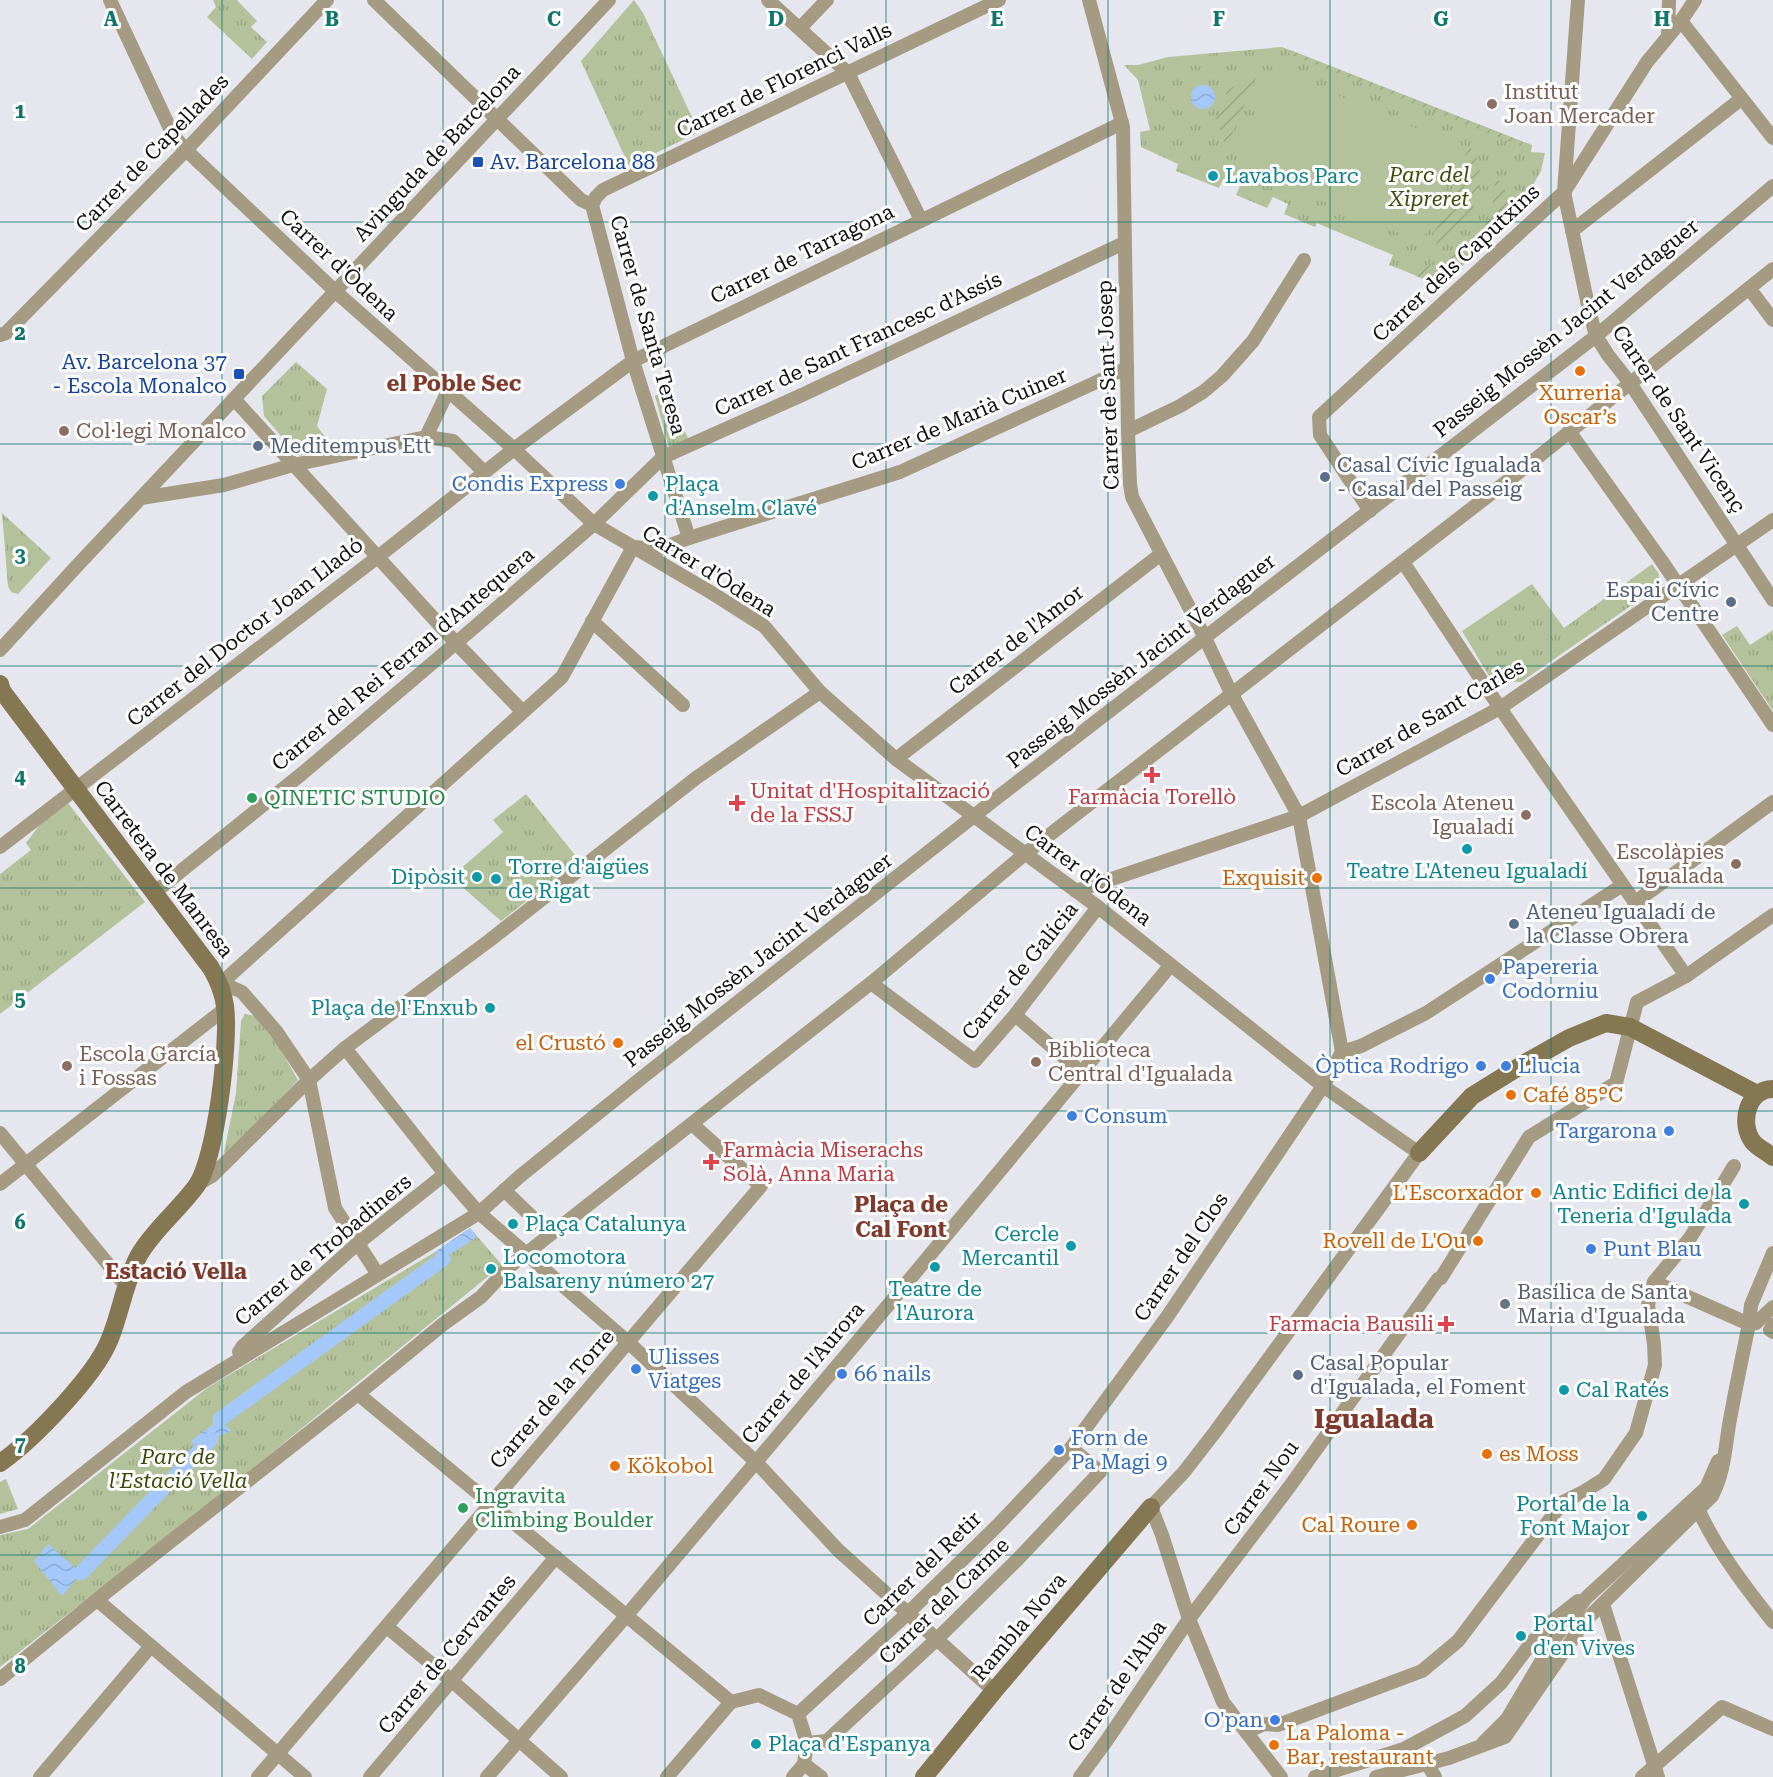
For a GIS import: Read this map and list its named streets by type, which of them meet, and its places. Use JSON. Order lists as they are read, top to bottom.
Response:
{
  "streets": {
    "street": [
      "Carrer de Florenci Valls",
      "Carrer de Capellades",
      "Avinguda de Barcelona",
      "Carrer de Tarragona",
      "Carrer dels Caputxins",
      "Carrer d'Òdena",
      "Carrer de Santa Teresa",
      "Passeig Mossèn Jacint Verdaguer",
      "Carrer de Sant Francesc d'Assís",
      "Carrer de Sant Josep",
      "Carrer de Marià Cuiner",
      "Carrer de Sant Vicenç",
      "Carrer del Doctor Joan Lladó",
      "Carrer de l'Amor",
      "Carrer del Rei Ferran d'Antequera",
      "Carrer de Sant Carles",
      "Carretera de Manresa",
      "Carrer de Galícia",
      "Carrer de Trobadiners",
      "Carrer del Clos",
      "Carrer de l'Aurora",
      "Carrer de la Torre",
      "Carrer Nou",
      "Carrer del Retir",
      "Carrer del Carme",
      "Rambla Nova",
      "Carrer de Cervantes",
      "Carrer de l'Alba"
    ]
  },
  "crossings": [
    ["Carrer de Florenci Valls", "Carrer de Santa Teresa"],
    ["Carrer de Capellades", "Carrer d'Òdena"],
    ["Avinguda de Barcelona", "Carrer d'Òdena"],
    ["Avinguda de Barcelona", "Carrer de Santa Teresa"],
    ["Carrer de Tarragona", "Carrer d'Òdena"],
    ["Carrer de Tarragona", "Carrer de Santa Teresa"],
    ["Carrer de Tarragona", "Carrer de Sant Josep"],
    ["Carrer de Tarragona", "Carrer del Doctor Joan Lladó"],
    ["Carrer dels Caputxins", "Passeig Mossèn Jacint Verdaguer"],
    ["Carrer dels Caputxins", "Carrer de Sant Vicenç"],
    ["Carrer d'Òdena", "Passeig Mossèn Jacint Verdaguer"],
    ["Carrer d'Òdena", "Carrer de Sant Francesc d'Assís"],
    ["Carrer d'Òdena", "Carrer de Marià Cuiner"],
    ["Carrer d'Òdena", "Carrer del Doctor Joan Lladó"],
    ["Carrer d'Òdena", "Carrer de l'Amor"],
    ["Carrer d'Òdena", "Carrer del Rei Ferran d'Antequera"],
    ["Carrer d'Òdena", "Carrer de Sant Carles"],
    ["Carrer d'Òdena", "Carrer de Galícia"],
    ["Carrer d'Òdena", "Carrer del Clos"],
    ["Carrer d'Òdena", "Carrer de l'Aurora"],
    ["Carrer de Santa Teresa", "Carrer de Sant Francesc d'Assís"],
    ["Carrer de Santa Teresa", "Carrer de Marià Cuiner"],
    ["Passeig Mossèn Jacint Verdaguer", "Carrer de Sant Josep"],
    ["Passeig Mossèn Jacint Verdaguer", "Carrer de Sant Vicenç"],
    ["Passeig Mossèn Jacint Verdaguer", "Carrer de Trobadiners"],
    ["Carrer de Sant Francesc d'Assís", "Carrer de Sant Josep"],
    ["Carrer de Sant Francesc d'Assís", "Carrer del Rei Ferran d'Antequera"],
    ["Carrer de Sant Josep", "Carrer de Marià Cuiner"],
    ["Carrer de Sant Josep", "Carrer de l'Amor"],
    ["Carrer de Sant Josep", "Carrer de Sant Carles"],
    ["Carrer de Sant Josep", "Carrer del Clos"],
    ["Carrer de Sant Vicenç", "Carrer de Sant Carles"],
    ["Carrer del Doctor Joan Lladó", "Carretera de Manresa"],
    ["Carrer del Rei Ferran d'Antequera", "Carretera de Manresa"],
    ["Carrer del Clos", "Carrer del Retir"],
    ["Carrer del Clos", "Carrer del Carme"],
    ["Carrer Nou", "Carrer de l'Alba"],
    ["Carrer del Retir", "Carrer del Carme"]
  ],
  "districts": [
    "el Poble Sec",
    "Plaça de Cal Font",
    "Estació Vella",
    "Igualada"
  ],
  "parks": ["Parc del Xipreret", "Parc de l'Estació Vella"],
  "places": {
    "other": [
      "Institut Joan Mercader",
      "Lavabos Parc",
      "Xurreria Oscar’s",
      "Col·legi Monalco",
      "Meditempus Ett",
      "Casal Cívic Igualada - Casal del Passeig",
      "Condis Express",
      "Plaça d'Anselm Clavé",
      "Espai Cívic Centre",
      "QINETIC STUDIO",
      "Escola Ateneu Igualadí",
      "Teatre L'Ateneu Igualadí",
      "Escolàpies Igualada",
      "Dipòsit",
      "Exquisit",
      "Torre d'aigües de Rigat",
      "Ateneu Igualadí de la Classe Obrera",
      "Papereria Codorniu",
      "Plaça de l'Enxub",
      "el Crustó",
      "Biblioteca Central d'Igualada",
      "Escola García i Fossas",
      "Òptica Rodrigo",
      "Llucia",
      "Café 85°C",
      "Consum",
      "Targarona",
      "L'Escorxador",
      "Antic Edifici de la Teneria d'Igulada",
      "Plaça Catalunya",
      "Rovell de L'Ou",
      "Cercle Mercantil",
      "Punt Blau",
      "Teatre de l'Aurora",
      "Locomotora Balsareny número 27",
      "Basílica de Santa Maria d'Igualada",
      "Ulisses Viatges",
      "66 nails",
      "Casal Popular d'Igualada, el Foment",
      "Cal Ratés",
      "Forn de Pa Magi 9",
      "es Moss",
      "Kökobol",
      "Ingravita Climbing Boulder",
      "Portal de la Font Major",
      "Cal Roure",
      "Portal d'en Vives",
      "O'pan",
      "Plaça d'Espanya",
      "La Paloma - Bar, restaurant"
    ],
    "transit": ["Av. Barcelona 88", "Av. Barcelona 37 - Escola Monalco"],
    "health": [
      "Farmàcia Torellò",
      "Unitat d'Hospitalització de la FSSJ",
      "Farmàcia Miserachs Solà, Anna Maria",
      "Farmacia Bausili"
    ]
  },
  "grid": {
    "columns": [
      "A",
      "B",
      "C",
      "D",
      "E",
      "F",
      "G",
      "H"
    ],
    "rows": [
      "1",
      "2",
      "3",
      "4",
      "5",
      "6",
      "7",
      "8"
    ]
  }
}
